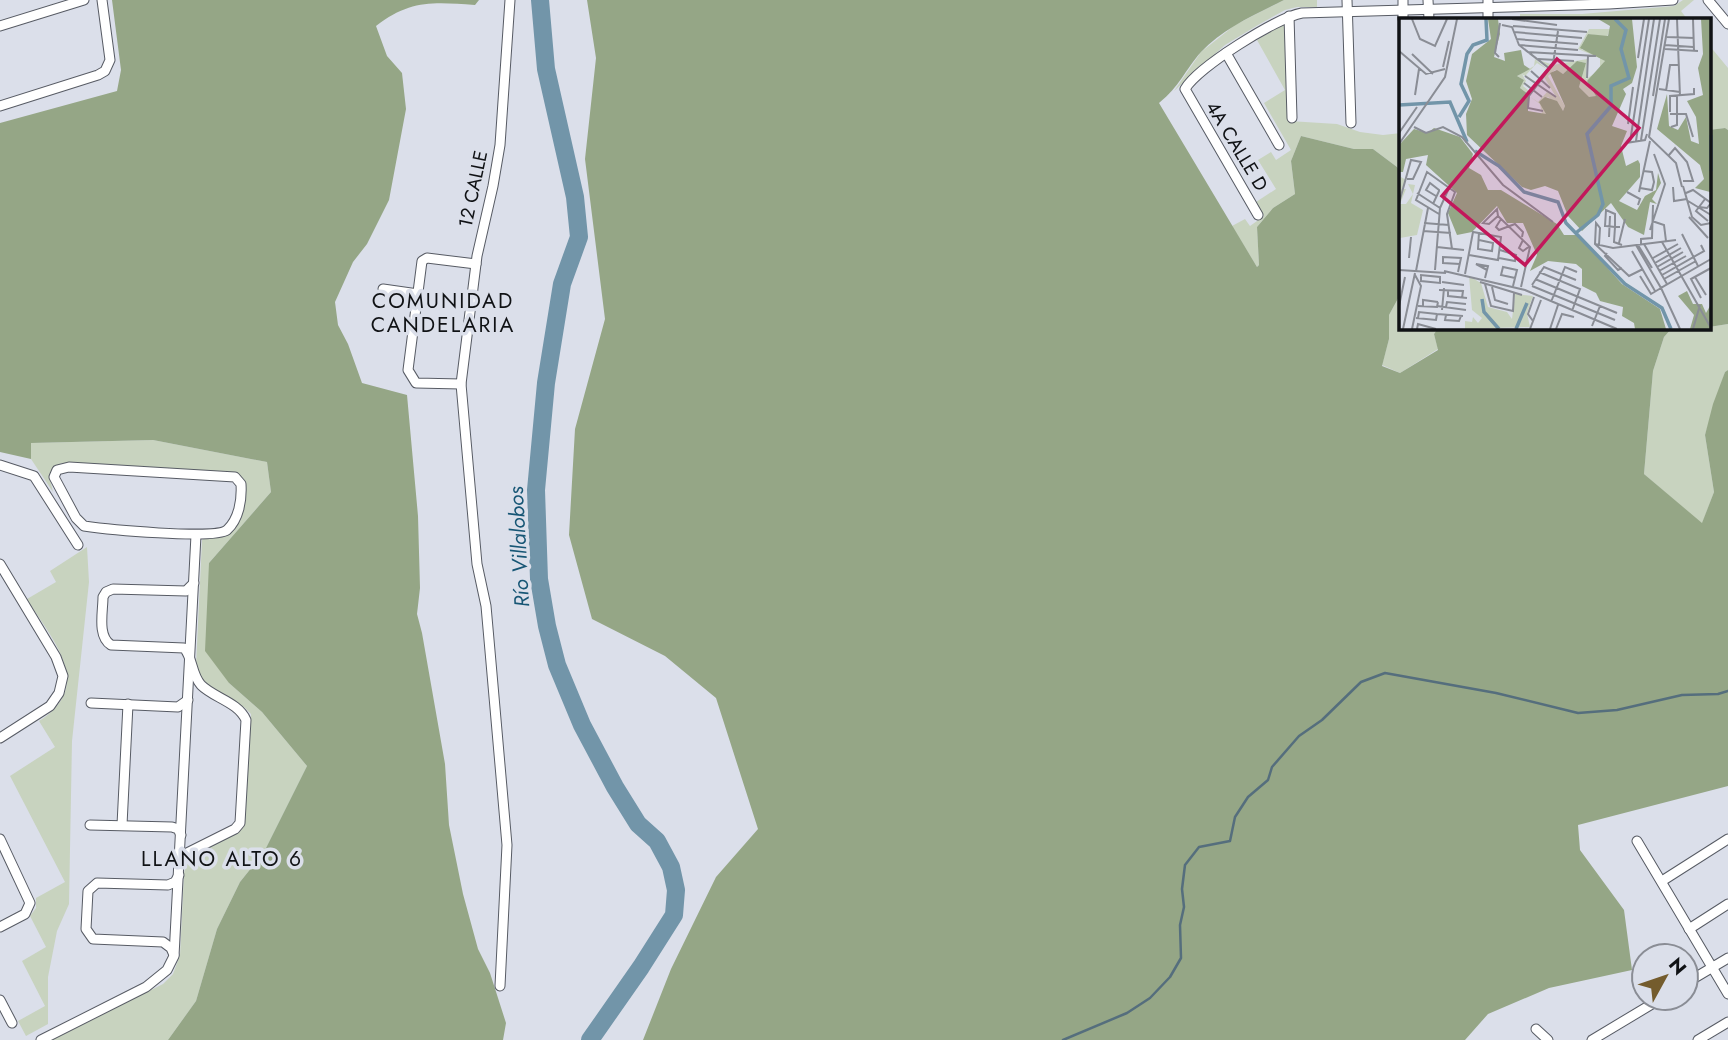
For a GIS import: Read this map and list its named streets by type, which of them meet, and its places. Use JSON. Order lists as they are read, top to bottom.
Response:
{
  "streets": {
    "street": ["4A CALLE D", "12 CALLE"]
  },
  "districts": ["COMUNIDAD CANDELARIA", "LLANO ALTO 6"],
  "water": ["Río Villalobos"],
  "north": "top right"
}
